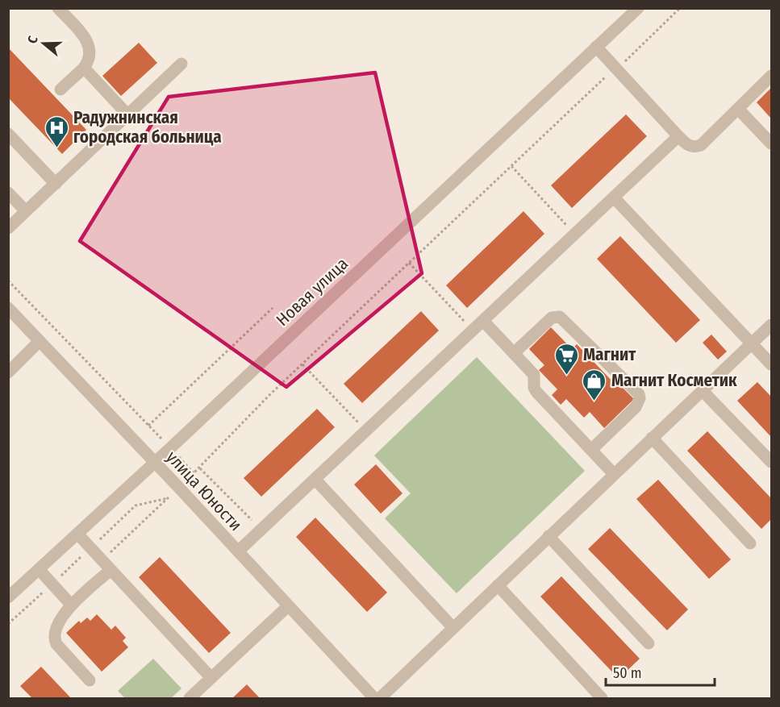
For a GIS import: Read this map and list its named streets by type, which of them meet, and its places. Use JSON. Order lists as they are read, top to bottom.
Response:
{
  "streets": {
    "street": ["Новая улица", "улица Юности"]
  },
  "crossings": [
    ["Новая улица", "улица Юности"]
  ],
  "places": {
    "hospital": ["Радужнинская городская больница"],
    "supermarket": ["Магнит"],
    "shop": ["Магнит Косметик"]
  },
  "scale_bar": "50 m",
  "north": "left"
}
